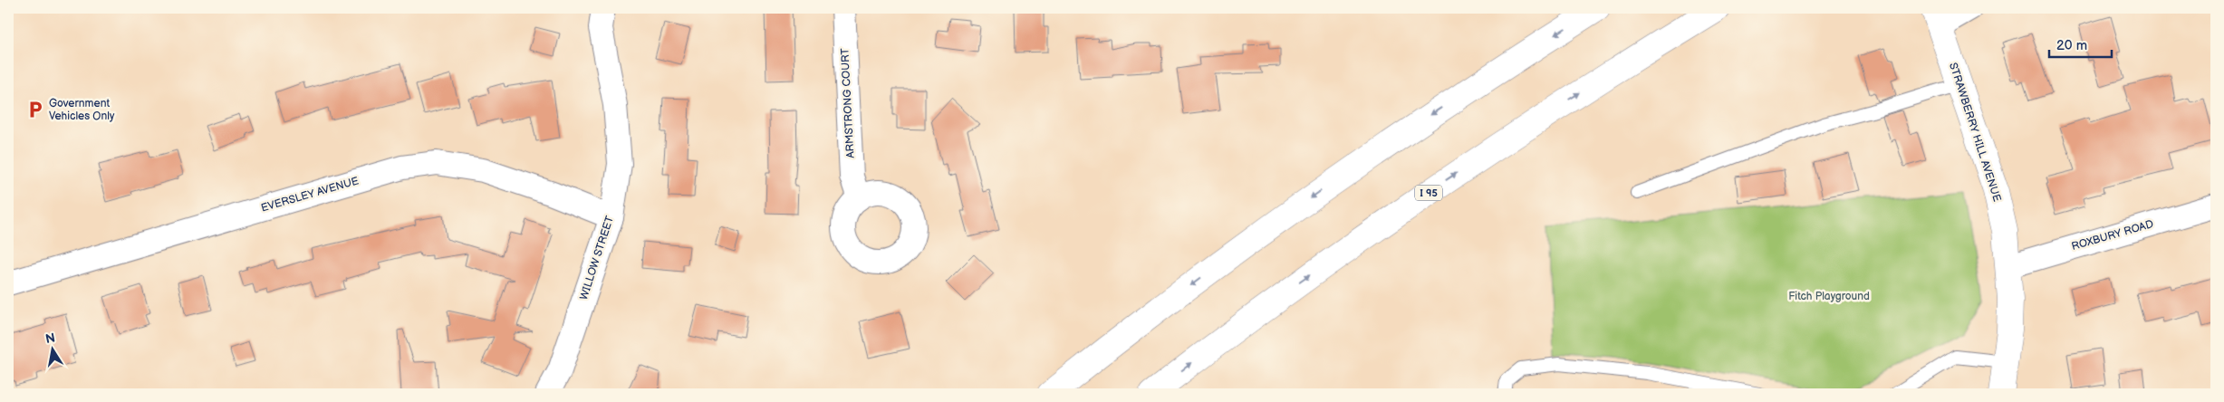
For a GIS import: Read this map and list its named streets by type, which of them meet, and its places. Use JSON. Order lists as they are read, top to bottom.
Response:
{
  "streets": {
    "main road": ["STRAWBERRY HILL AVENUE", "I 95"],
    "street": [
      "ARMSTRONG COURT",
      "EVERSLEY AVENUE",
      "ROXBURY ROAD",
      "WILLOW STREET"
    ]
  },
  "crossings": [
    ["STRAWBERRY HILL AVENUE", "ROXBURY ROAD"],
    ["EVERSLEY AVENUE", "WILLOW STREET"]
  ],
  "parks": ["Fitch Playground"],
  "places": {
    "parking": ["Government Vehicles Only"]
  },
  "scale_bar": "20 m",
  "north": "top"
}
